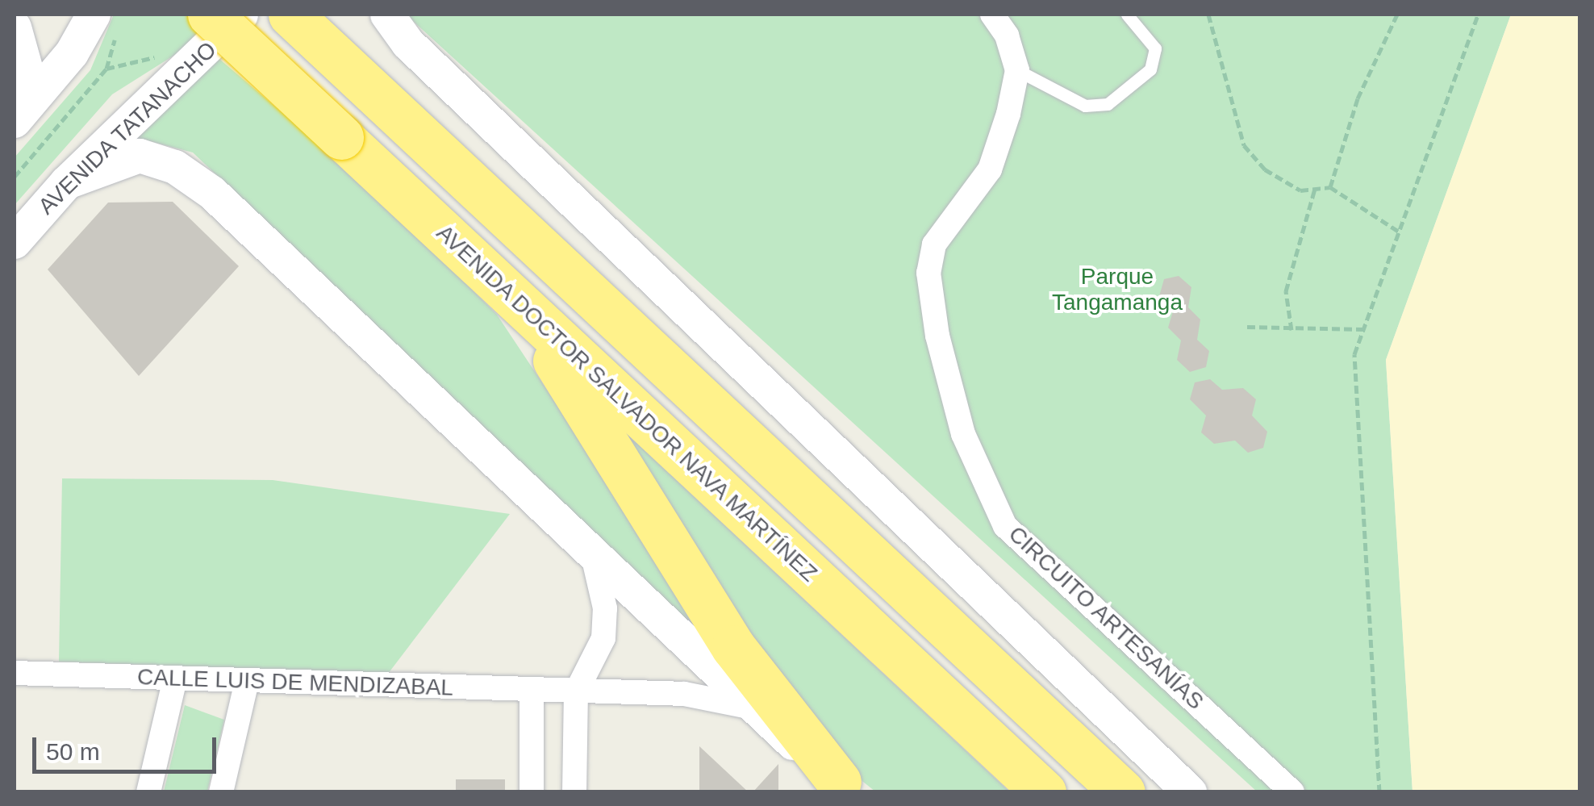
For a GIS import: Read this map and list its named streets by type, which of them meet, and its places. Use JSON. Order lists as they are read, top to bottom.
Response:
{
  "streets": {
    "highway": ["AVENIDA DOCTOR SALVADOR NAVA MARTÍNEZ"],
    "main road": ["AVENIDA TATANACHO"],
    "street": ["CIRCUITO ARTESANÍAS", "CALLE LUIS DE MENDIZABAL"]
  },
  "parks": ["Parque Tangamanga"],
  "scale_bar": "50 m"
}
